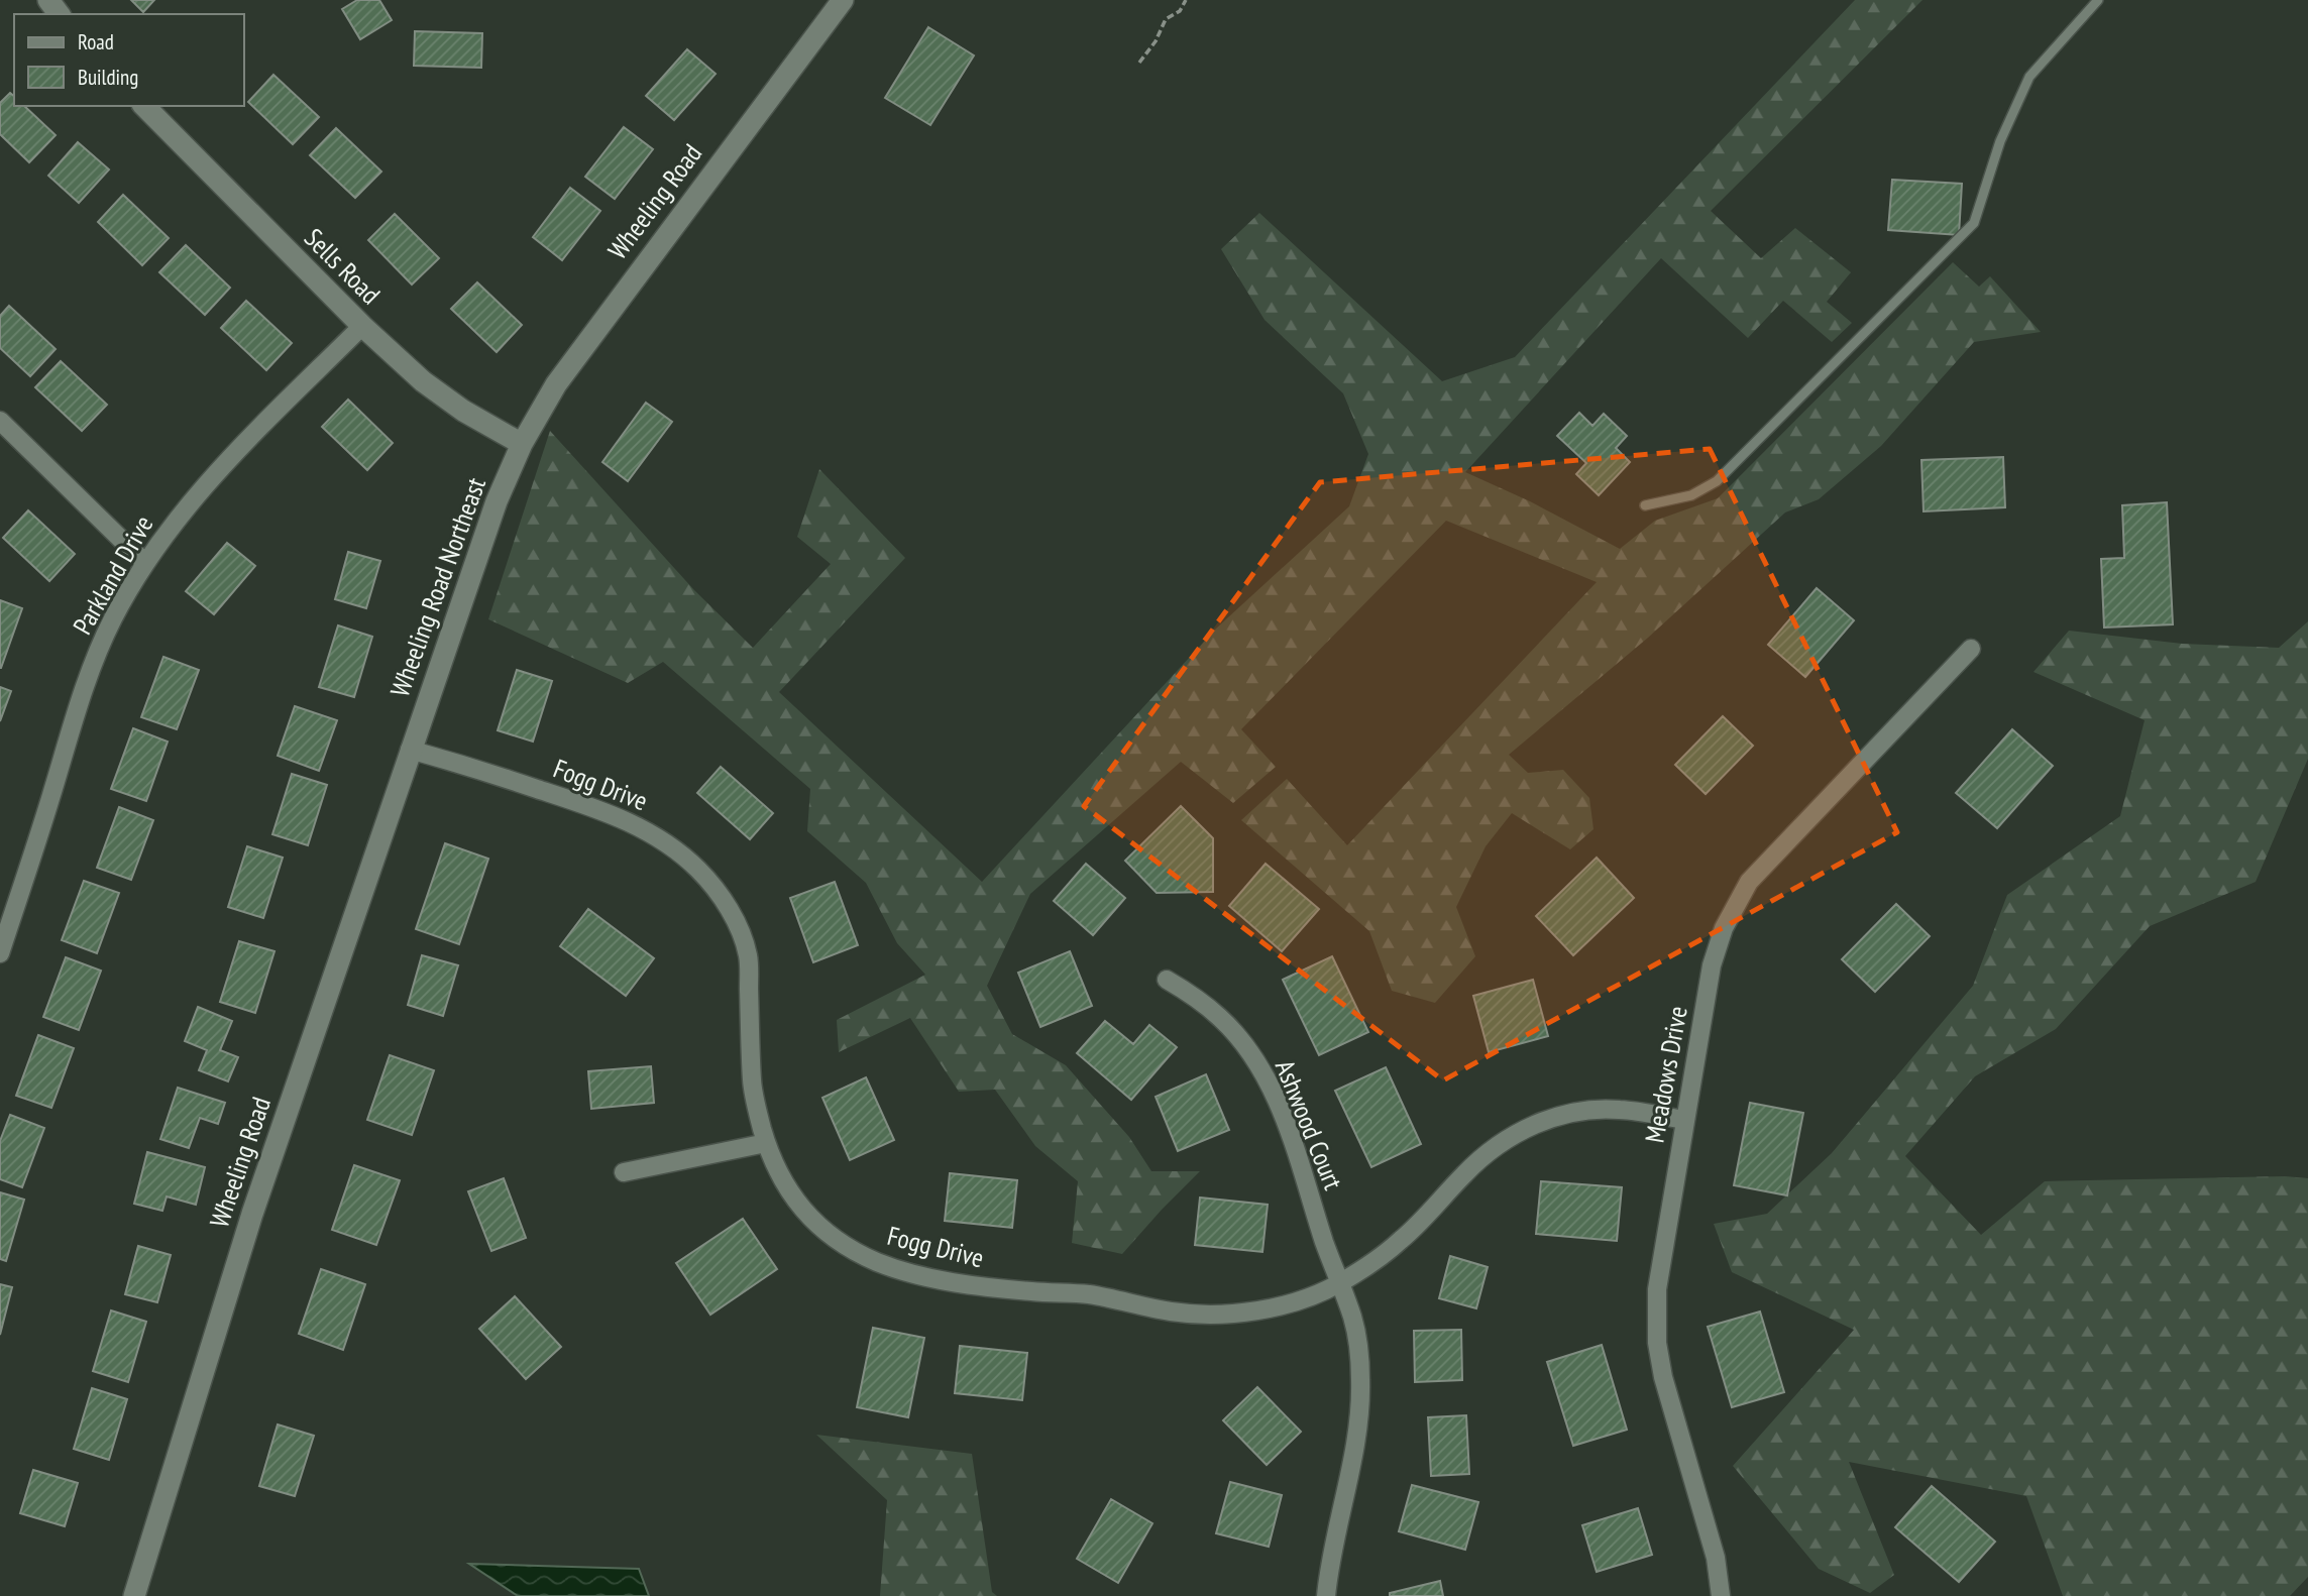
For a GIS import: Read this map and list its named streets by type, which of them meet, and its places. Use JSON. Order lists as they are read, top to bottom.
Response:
{
  "streets": {
    "street": [
      "Wheeling Road",
      "Sells Road",
      "Parkland Drive",
      "Wheeling Road Northeast",
      "Fogg Drive",
      "Meadows Drive",
      "Ashwood Court"
    ]
  },
  "crossings": [
    ["Wheeling Road", "Sells Road"],
    ["Wheeling Road", "Wheeling Road Northeast"],
    ["Wheeling Road", "Fogg Drive"],
    ["Sells Road", "Parkland Drive"],
    ["Sells Road", "Wheeling Road Northeast"],
    ["Wheeling Road Northeast", "Fogg Drive"],
    ["Fogg Drive", "Meadows Drive"],
    ["Fogg Drive", "Ashwood Court"]
  ],
  "legend": ["Road", "Building"]
}
